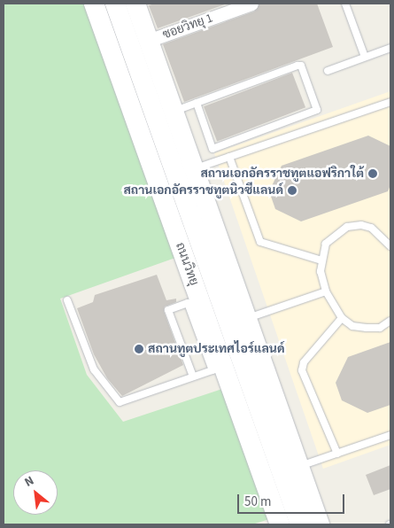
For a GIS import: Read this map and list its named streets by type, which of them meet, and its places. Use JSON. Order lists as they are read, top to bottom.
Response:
{
  "streets": {
    "main road": ["ถนนวิทยุ"],
    "street": ["ซอยวิทยุ 1"]
  },
  "crossings": [
    ["ซอยวิทยุ 1", "ถนนวิทยุ"]
  ],
  "places": ["สถานเอกอัครราชทูตแอฟริกาใต้", "สถานเอกอัครราชทูตนิวซีแลนด์", "สถานทูตประเทศไอร์แลนด์"],
  "scale_bar": "50 m",
  "north": "top left"
}
